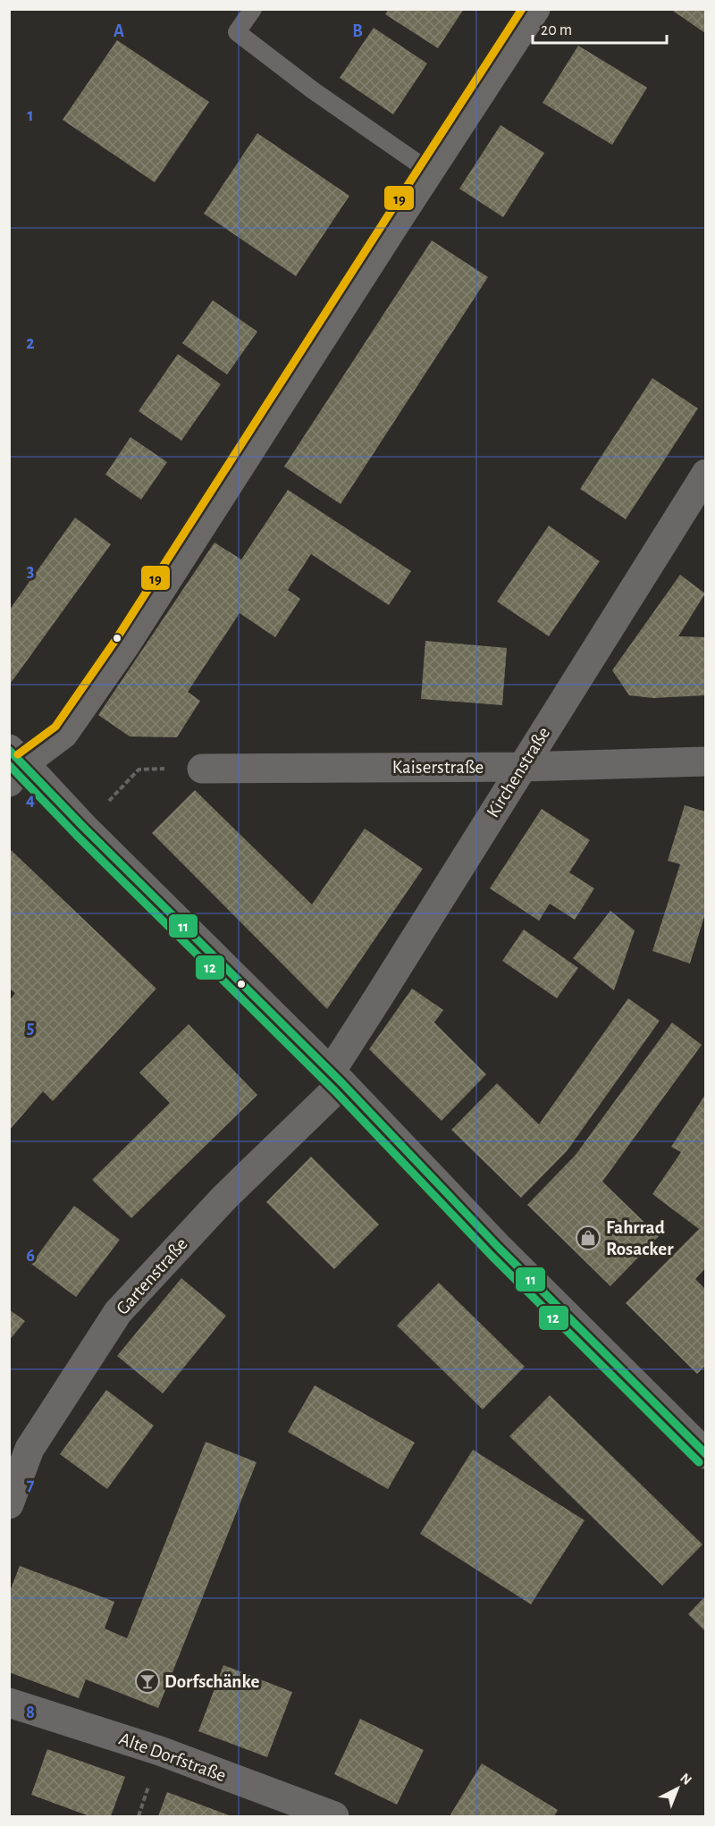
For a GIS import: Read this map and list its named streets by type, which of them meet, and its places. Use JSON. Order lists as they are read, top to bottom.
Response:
{
  "streets": {
    "street": [
      "Kaiserstraße",
      "Kirchenstraße",
      "Gartenstraße",
      "Alte Dorfstraße"
    ]
  },
  "crossings": [
    ["Kaiserstraße", "Kirchenstraße"],
    ["Kirchenstraße", "Gartenstraße"]
  ],
  "places": {
    "shop": ["Fahrrad Rosacker"],
    "bar": ["Dorfschänke"]
  },
  "lines": ["transit line 19", "transit line 11", "transit line 12"],
  "scale_bar": "20 m",
  "north": "top right",
  "grid": {
    "columns": ["A", "B"],
    "rows": [
      "1",
      "2",
      "3",
      "4",
      "5",
      "6",
      "7",
      "8"
    ]
  }
}
